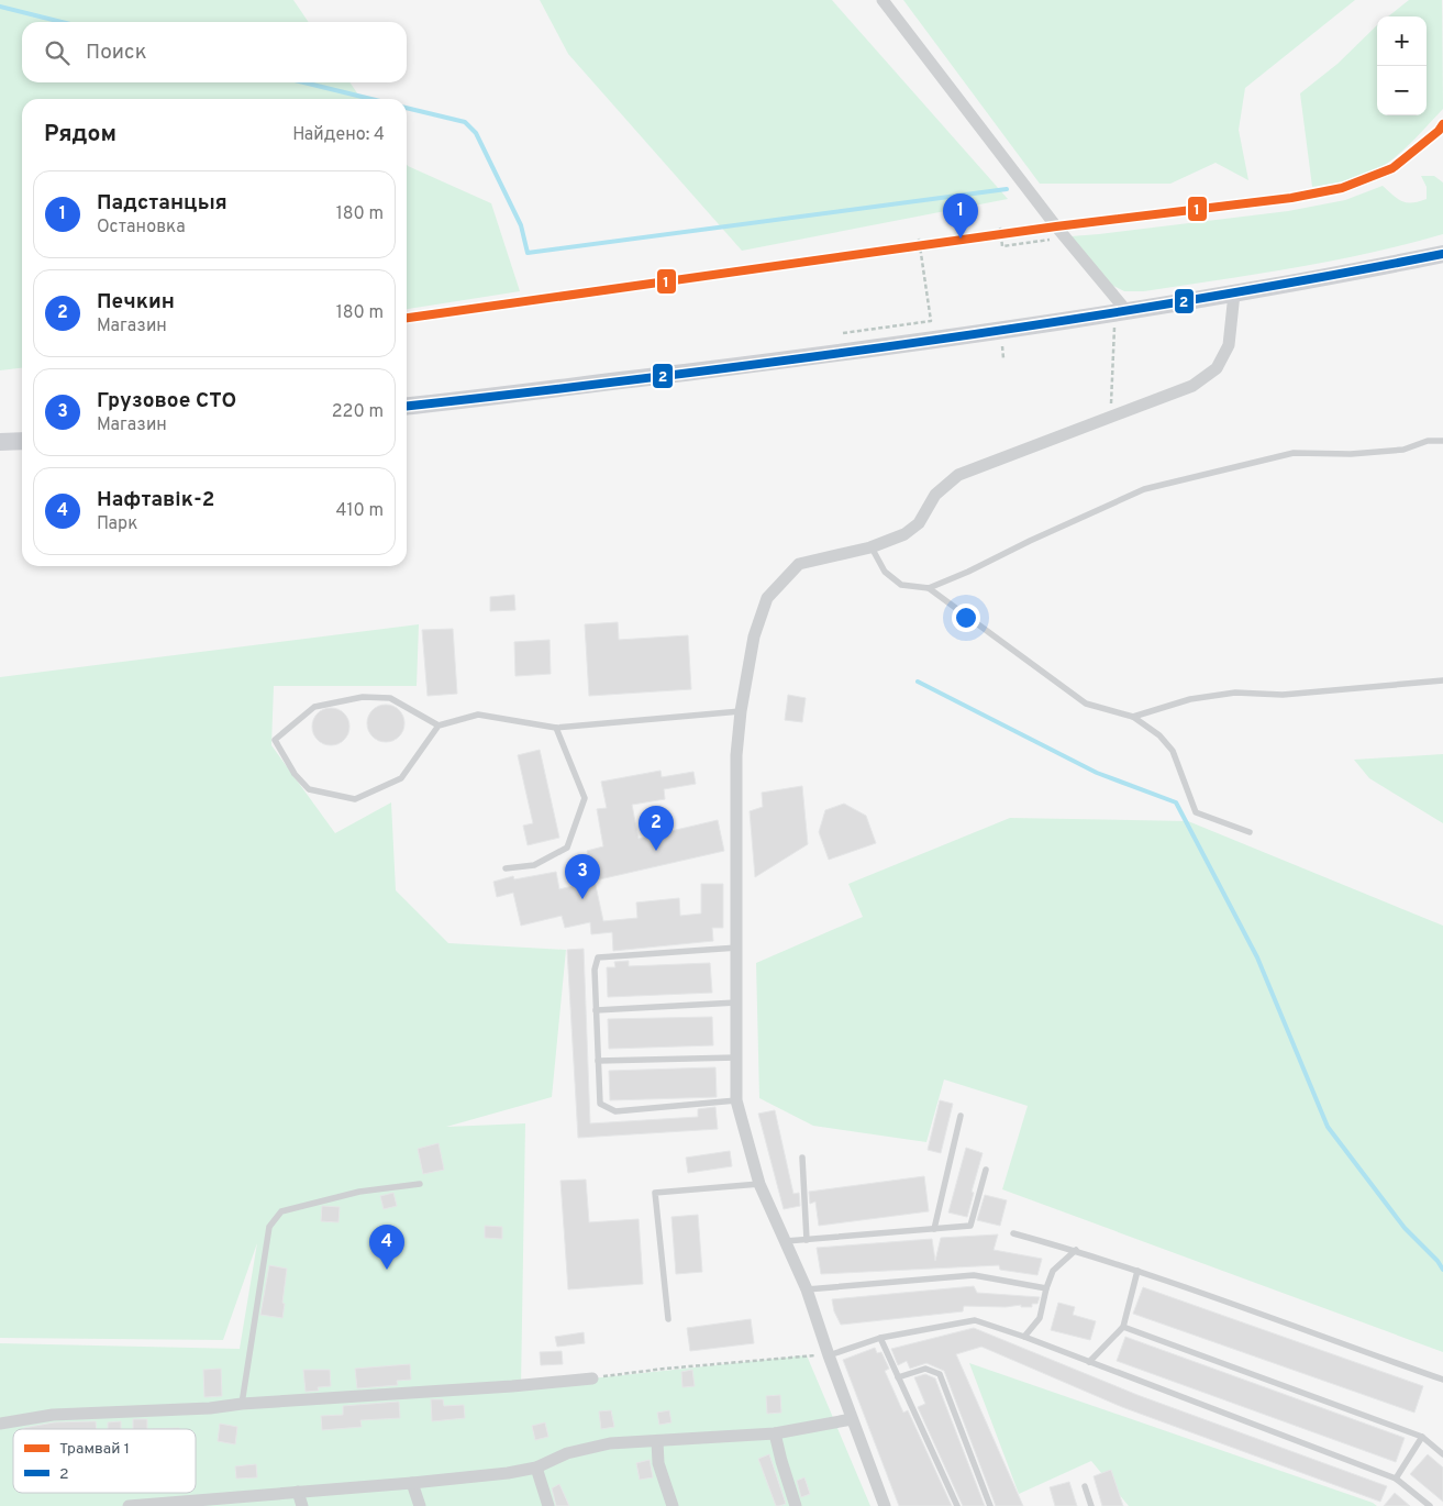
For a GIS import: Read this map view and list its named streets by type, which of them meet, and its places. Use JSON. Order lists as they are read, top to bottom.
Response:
{
  "lines": ["tram line 1", "transit line 2"],
  "legend": ["Трамвай 1", "2"],
  "page": {
    "map_buttons": ["+", "−"],
    "search": "Поиск",
    "heading": ["Рядом", "Найдено: 4"],
    "list": [
      {
        "mark": "1",
        "name": "Падстанцыя",
        "note": "Остановка",
        "value": "180 m"
      },
      {
        "mark": "2",
        "name": "Печкин",
        "note": "Магазин",
        "value": "180 m"
      },
      {
        "mark": "3",
        "name": "Грузовое СТО",
        "note": "Магазин",
        "value": "220 m"
      },
      {
        "mark": "4",
        "name": "Нафтавік-2",
        "note": "Парк",
        "value": "410 m"
      }
    ],
    "pins": [
      "1",
      "2",
      "3",
      "4"
    ]
  }
}
